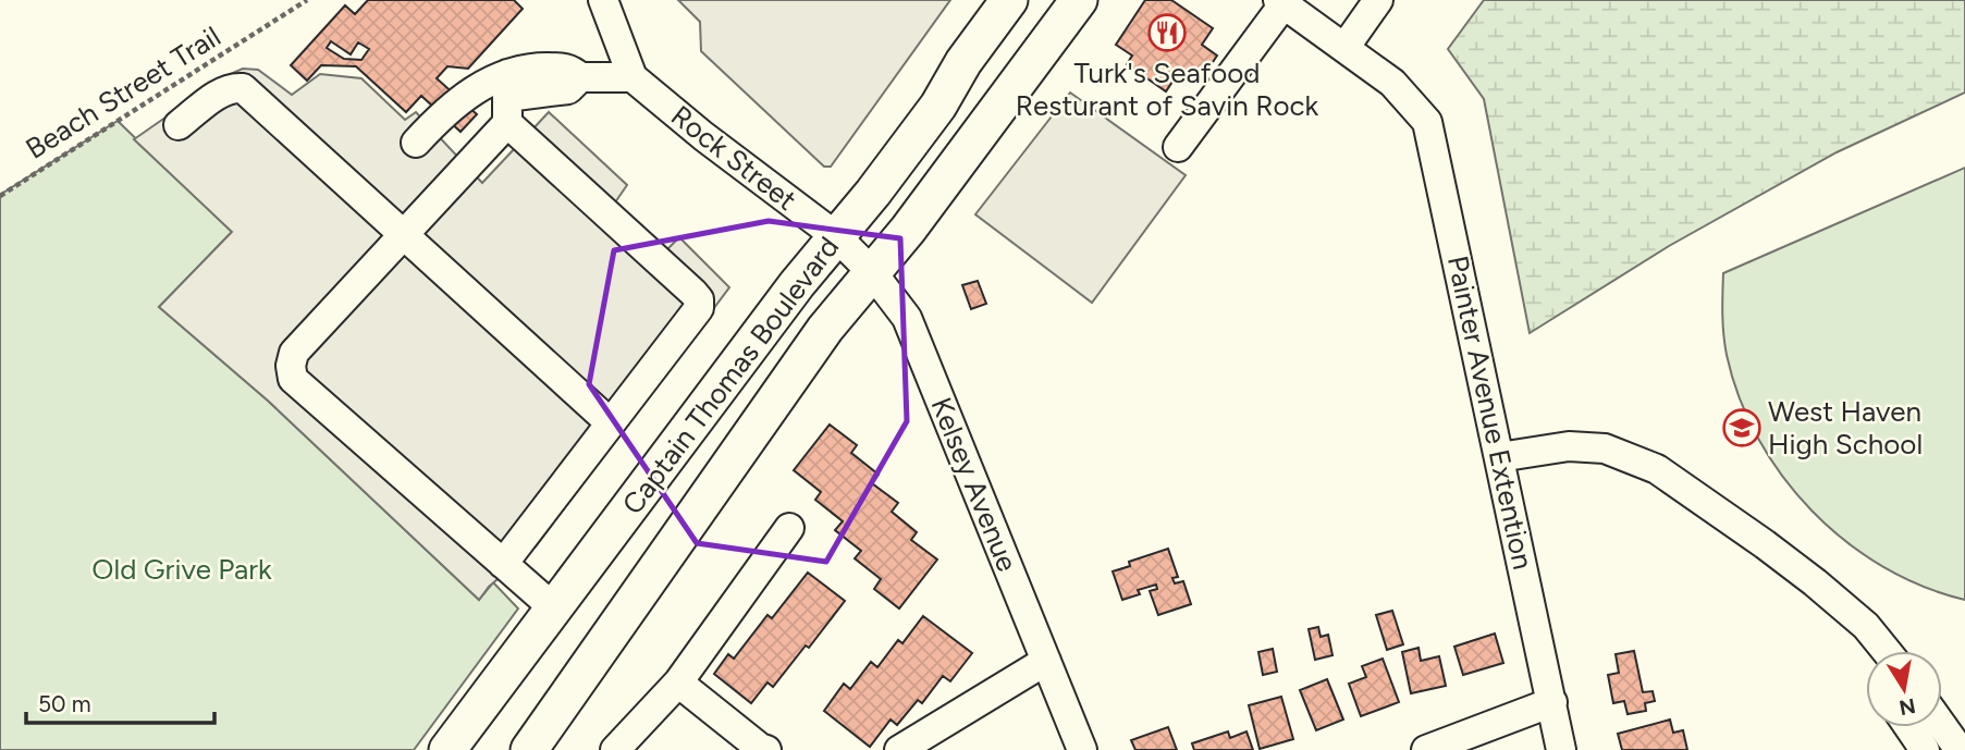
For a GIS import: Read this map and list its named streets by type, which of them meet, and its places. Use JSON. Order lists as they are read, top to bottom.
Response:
{
  "streets": {
    "main road": ["Captain Thomas Boulevard"],
    "street": ["Rock Street", "Painter Avenue Extention", "Kelsey Avenue"],
    "path": ["Beach Street Trail"]
  },
  "crossings": [
    ["Rock Street", "Captain Thomas Boulevard"],
    ["Rock Street", "Kelsey Avenue"],
    ["Captain Thomas Boulevard", "Kelsey Avenue"]
  ],
  "parks": ["Old Grive Park"],
  "places": {
    "restaurant": ["Turk's Seafood Resturant of Savin Rock"],
    "school or university": ["West Haven High School"]
  },
  "scale_bar": "50 m",
  "north": "bottom"
}
